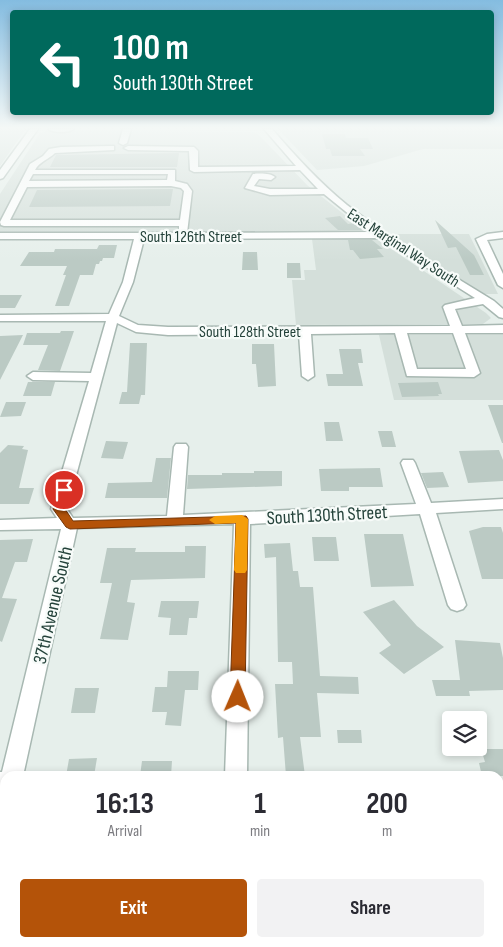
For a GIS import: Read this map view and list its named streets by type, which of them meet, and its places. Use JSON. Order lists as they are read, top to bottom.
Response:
{
  "streets": {
    "street": [
      "South 126th Street",
      "East Marginal Way South",
      "South 128th Street",
      "South 130th Street",
      "37th Avenue South"
    ]
  },
  "crossings": [
    ["South 126th Street", "East Marginal Way South"],
    ["South 126th Street", "37th Avenue South"],
    ["South 128th Street", "37th Avenue South"],
    ["South 130th Street", "37th Avenue South"]
  ],
  "page": {
    "turn": ["100 m", "South 130th Street"],
    "eta": [
      "16:13",
      "Arrival",
      "1",
      "min",
      "200",
      "m"
    ],
    "buttons": ["Exit", "Share"]
  }
}
